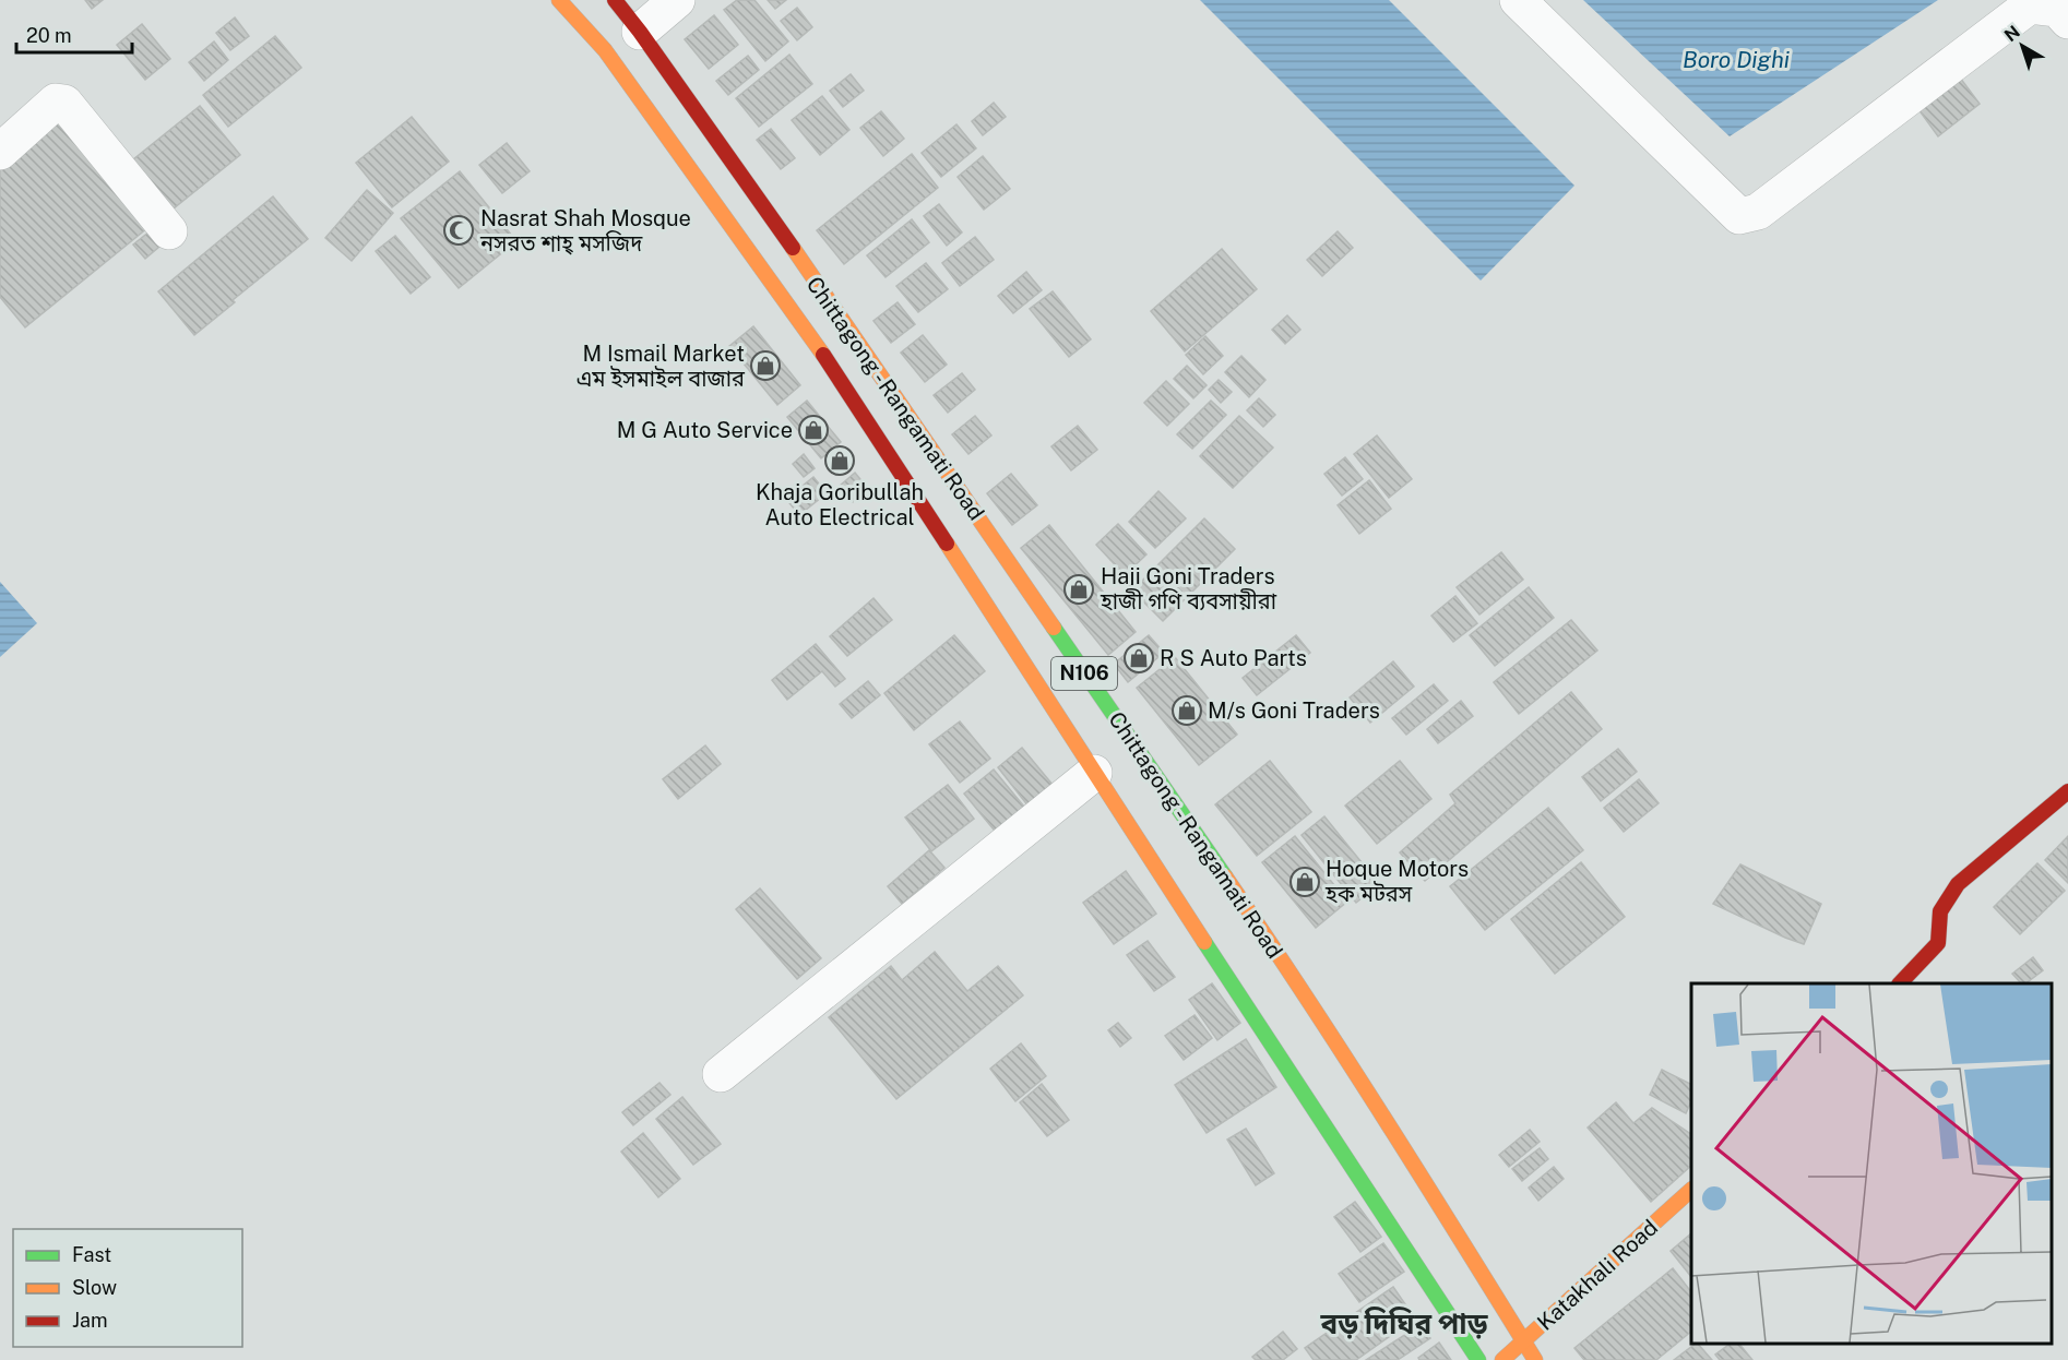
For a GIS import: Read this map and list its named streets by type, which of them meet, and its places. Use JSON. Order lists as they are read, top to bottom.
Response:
{
  "streets": {
    "main road": ["Chittagong - Rangamati Road", "N106", "Katakhali Road"]
  },
  "crossings": [
    ["Chittagong - Rangamati Road", "Katakhali Road"]
  ],
  "districts": ["বড় দিঘির পাড়"],
  "water": ["Boro Dighi"],
  "places": {
    "mosque": ["Nasrat Shah Mosque নসরত শাহ্‌ মসজিদ"],
    "shop": [
      "M Ismail Market এম ইসমাইল বাজার",
      "M G Auto Service",
      "Khaja Goribullah Auto Electrical",
      "Haji Goni Traders হাজী গণি ব্যবসায়ীরা",
      "R S Auto Parts",
      "M/s Goni Traders",
      "Hoque Motors হক মটরস"
    ]
  },
  "legend": ["Fast", "Slow", "Jam"],
  "scale_bar": "20 m",
  "north": "top left"
}
